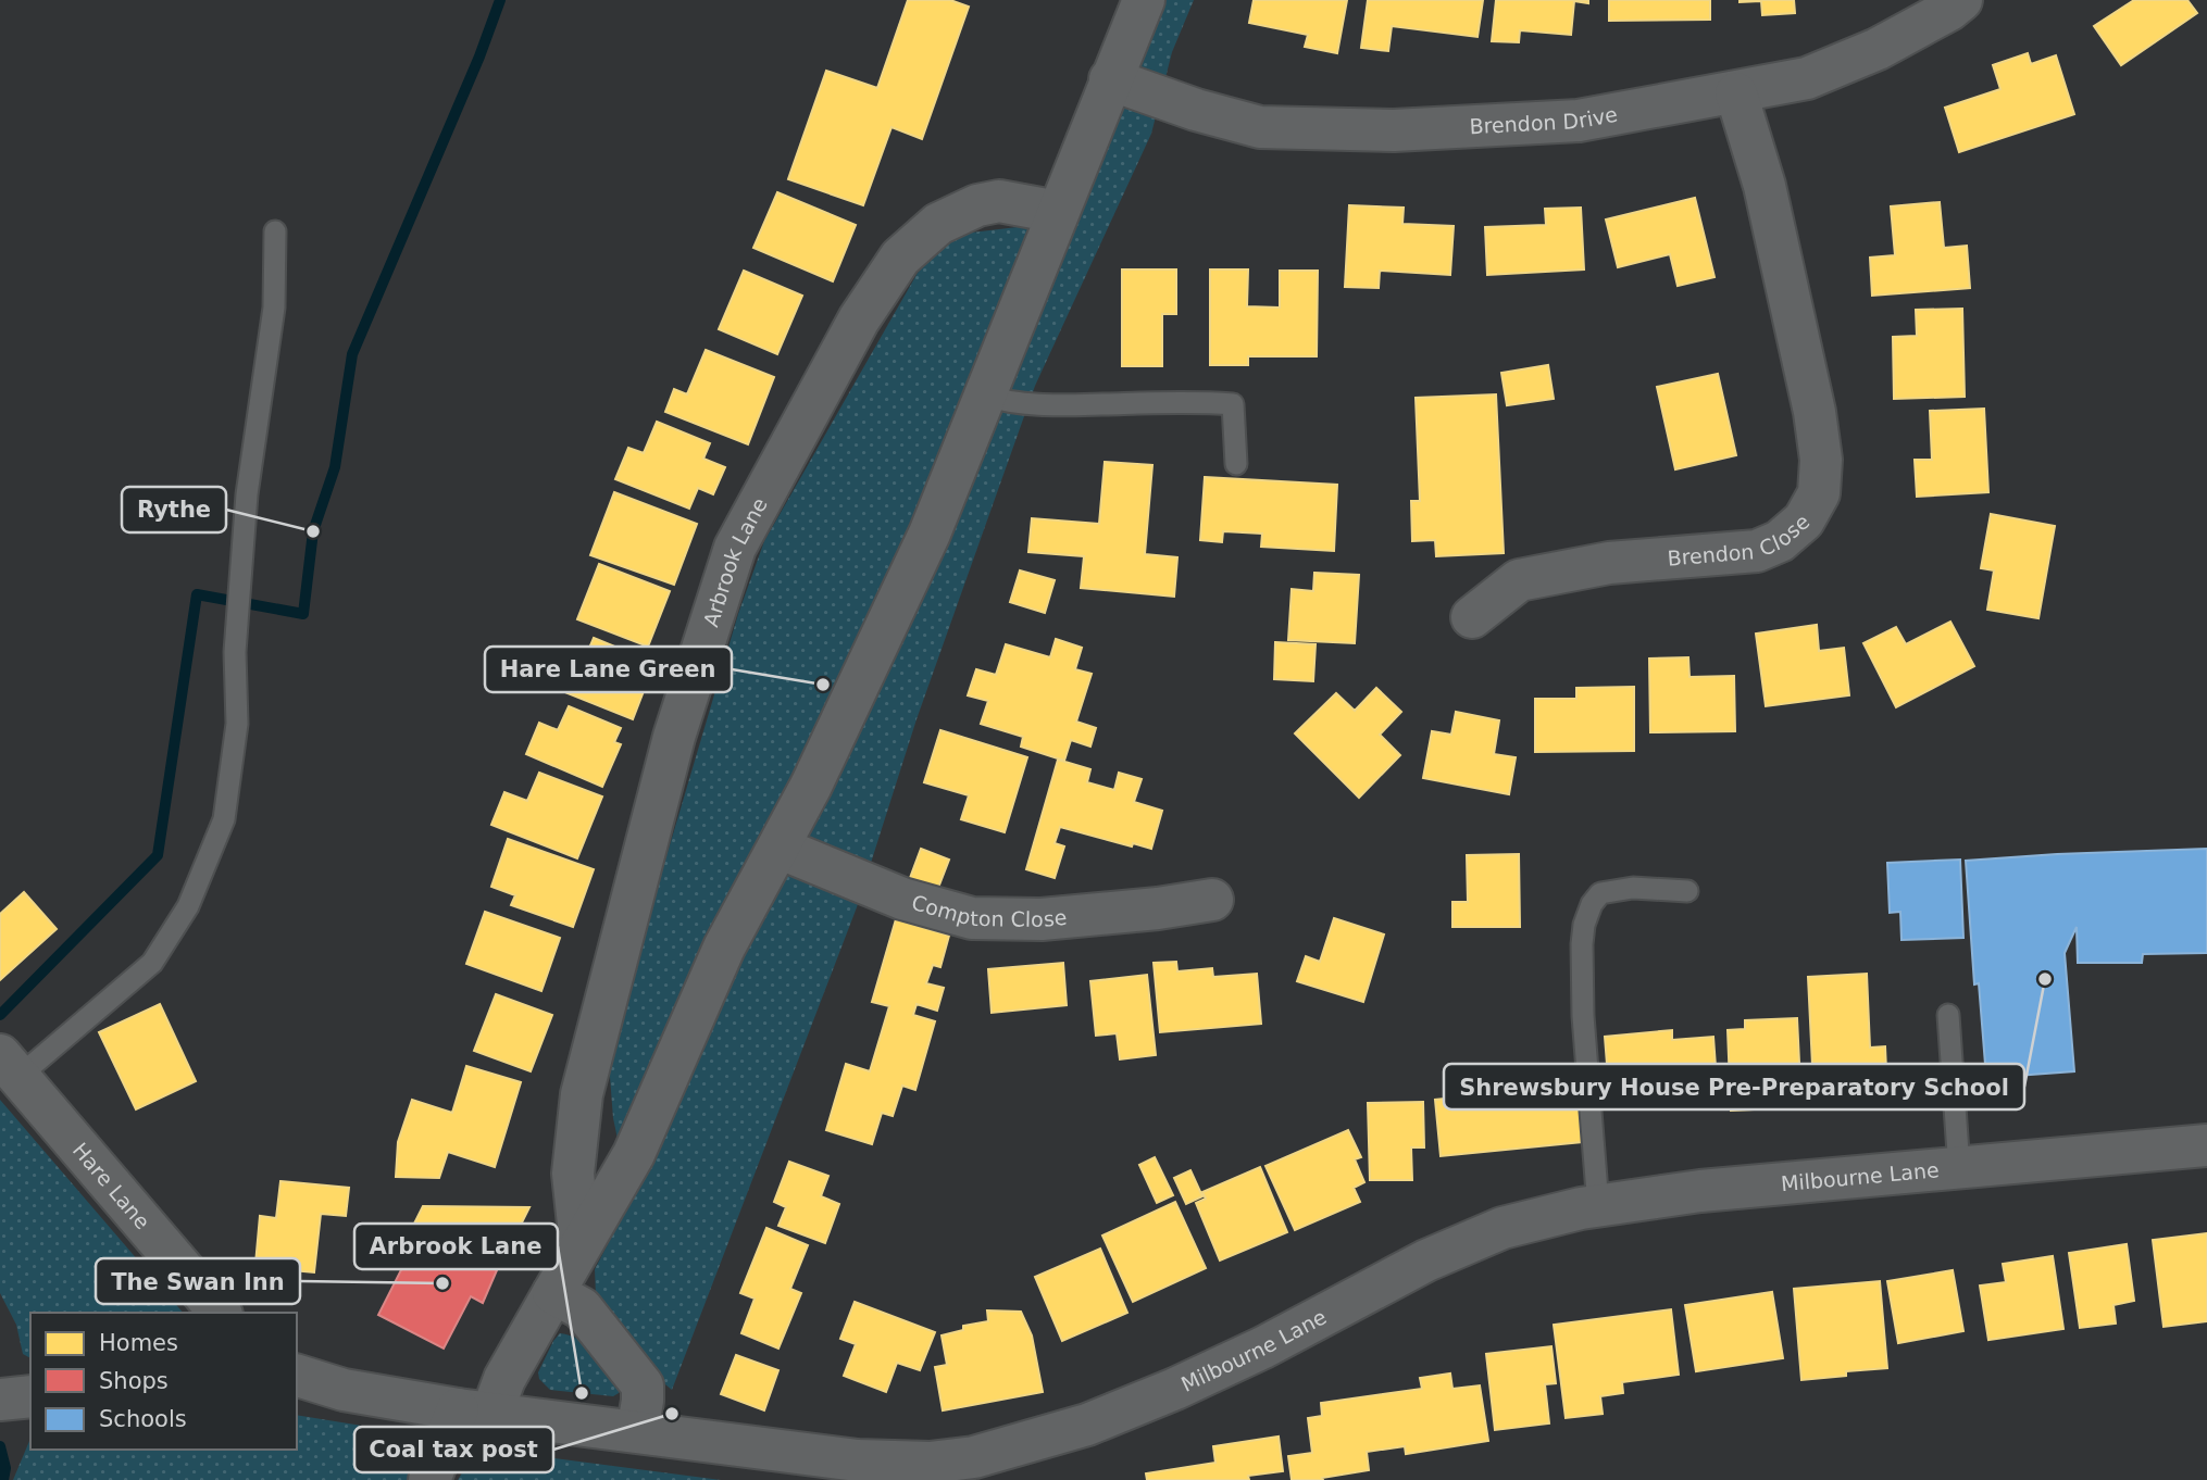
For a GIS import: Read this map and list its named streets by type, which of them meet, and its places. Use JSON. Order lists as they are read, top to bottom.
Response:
{
  "streets": {
    "street": [
      "Brendon Drive",
      "Brendon Close",
      "Arbrook Lane",
      "Compton Close",
      "Milbourne Lane",
      "Hare Lane"
    ]
  },
  "crossings": [
    ["Brendon Drive", "Brendon Close"]
  ],
  "places": [
    "Rythe",
    "Hare Lane Green",
    "Shrewsbury House Pre-Preparatory School",
    "The Swan Inn",
    "Arbrook Lane",
    "Coal tax post"
  ],
  "legend": ["Homes", "Shops", "Schools"]
}
